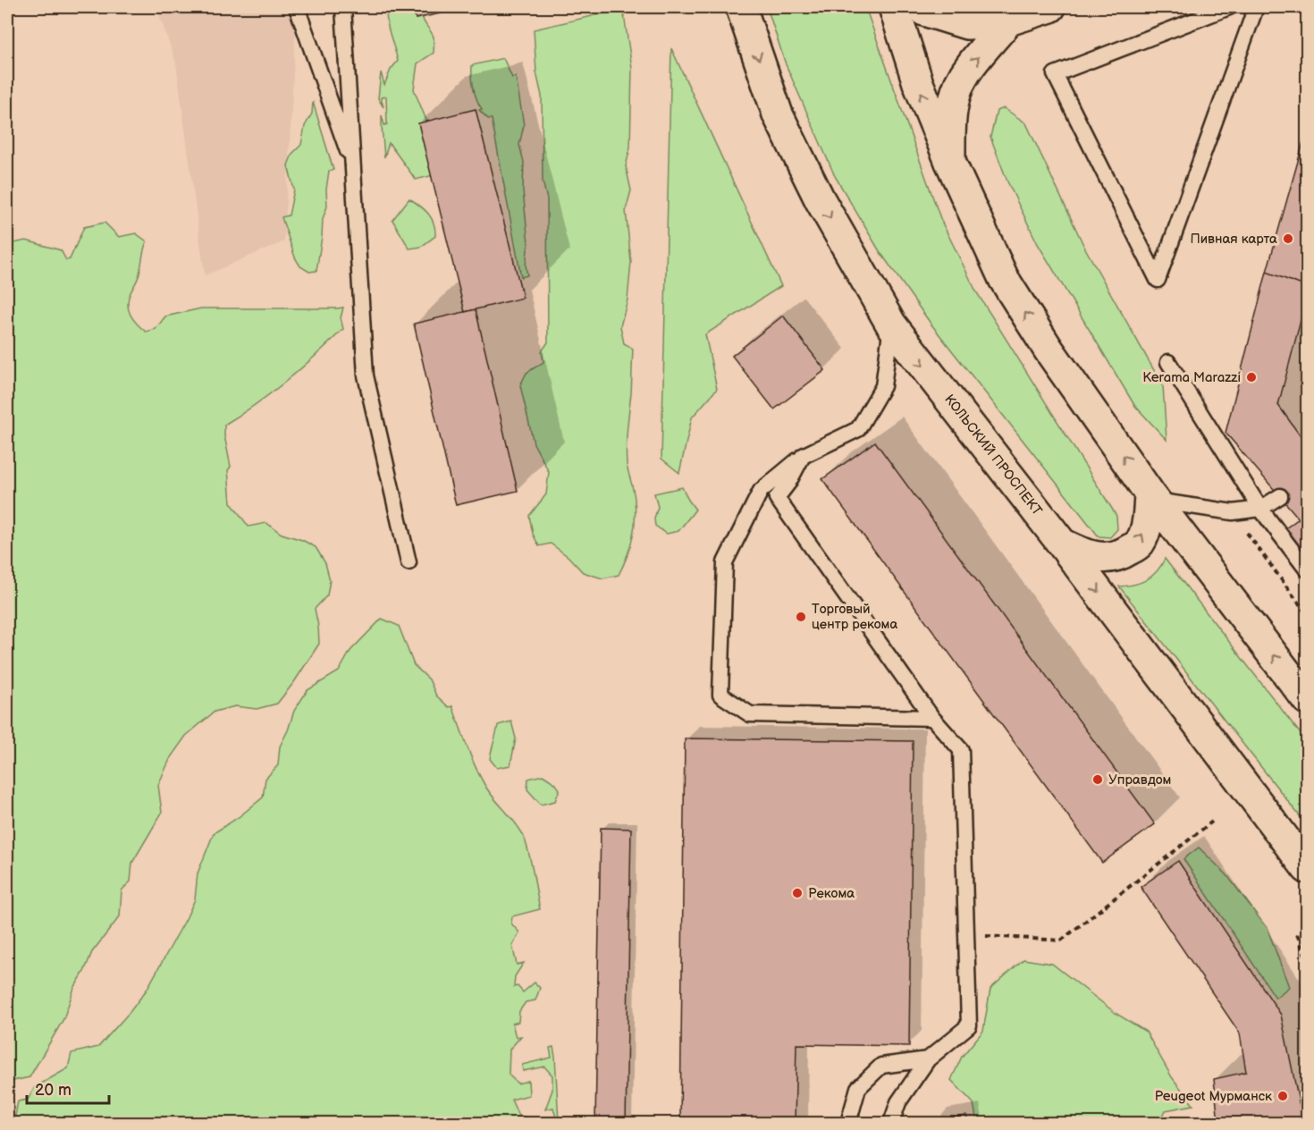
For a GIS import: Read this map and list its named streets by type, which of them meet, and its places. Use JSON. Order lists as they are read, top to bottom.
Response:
{
  "streets": {
    "main road": ["КОЛЬСКИЙ ПРОСПЕКТ"]
  },
  "places": [
    "Пивная карта",
    "Kerama Marazzi",
    "Торговый центр рекома",
    "Управдом",
    "Рекома",
    "Peugeot Мурманск"
  ],
  "scale_bar": "20 m"
}
